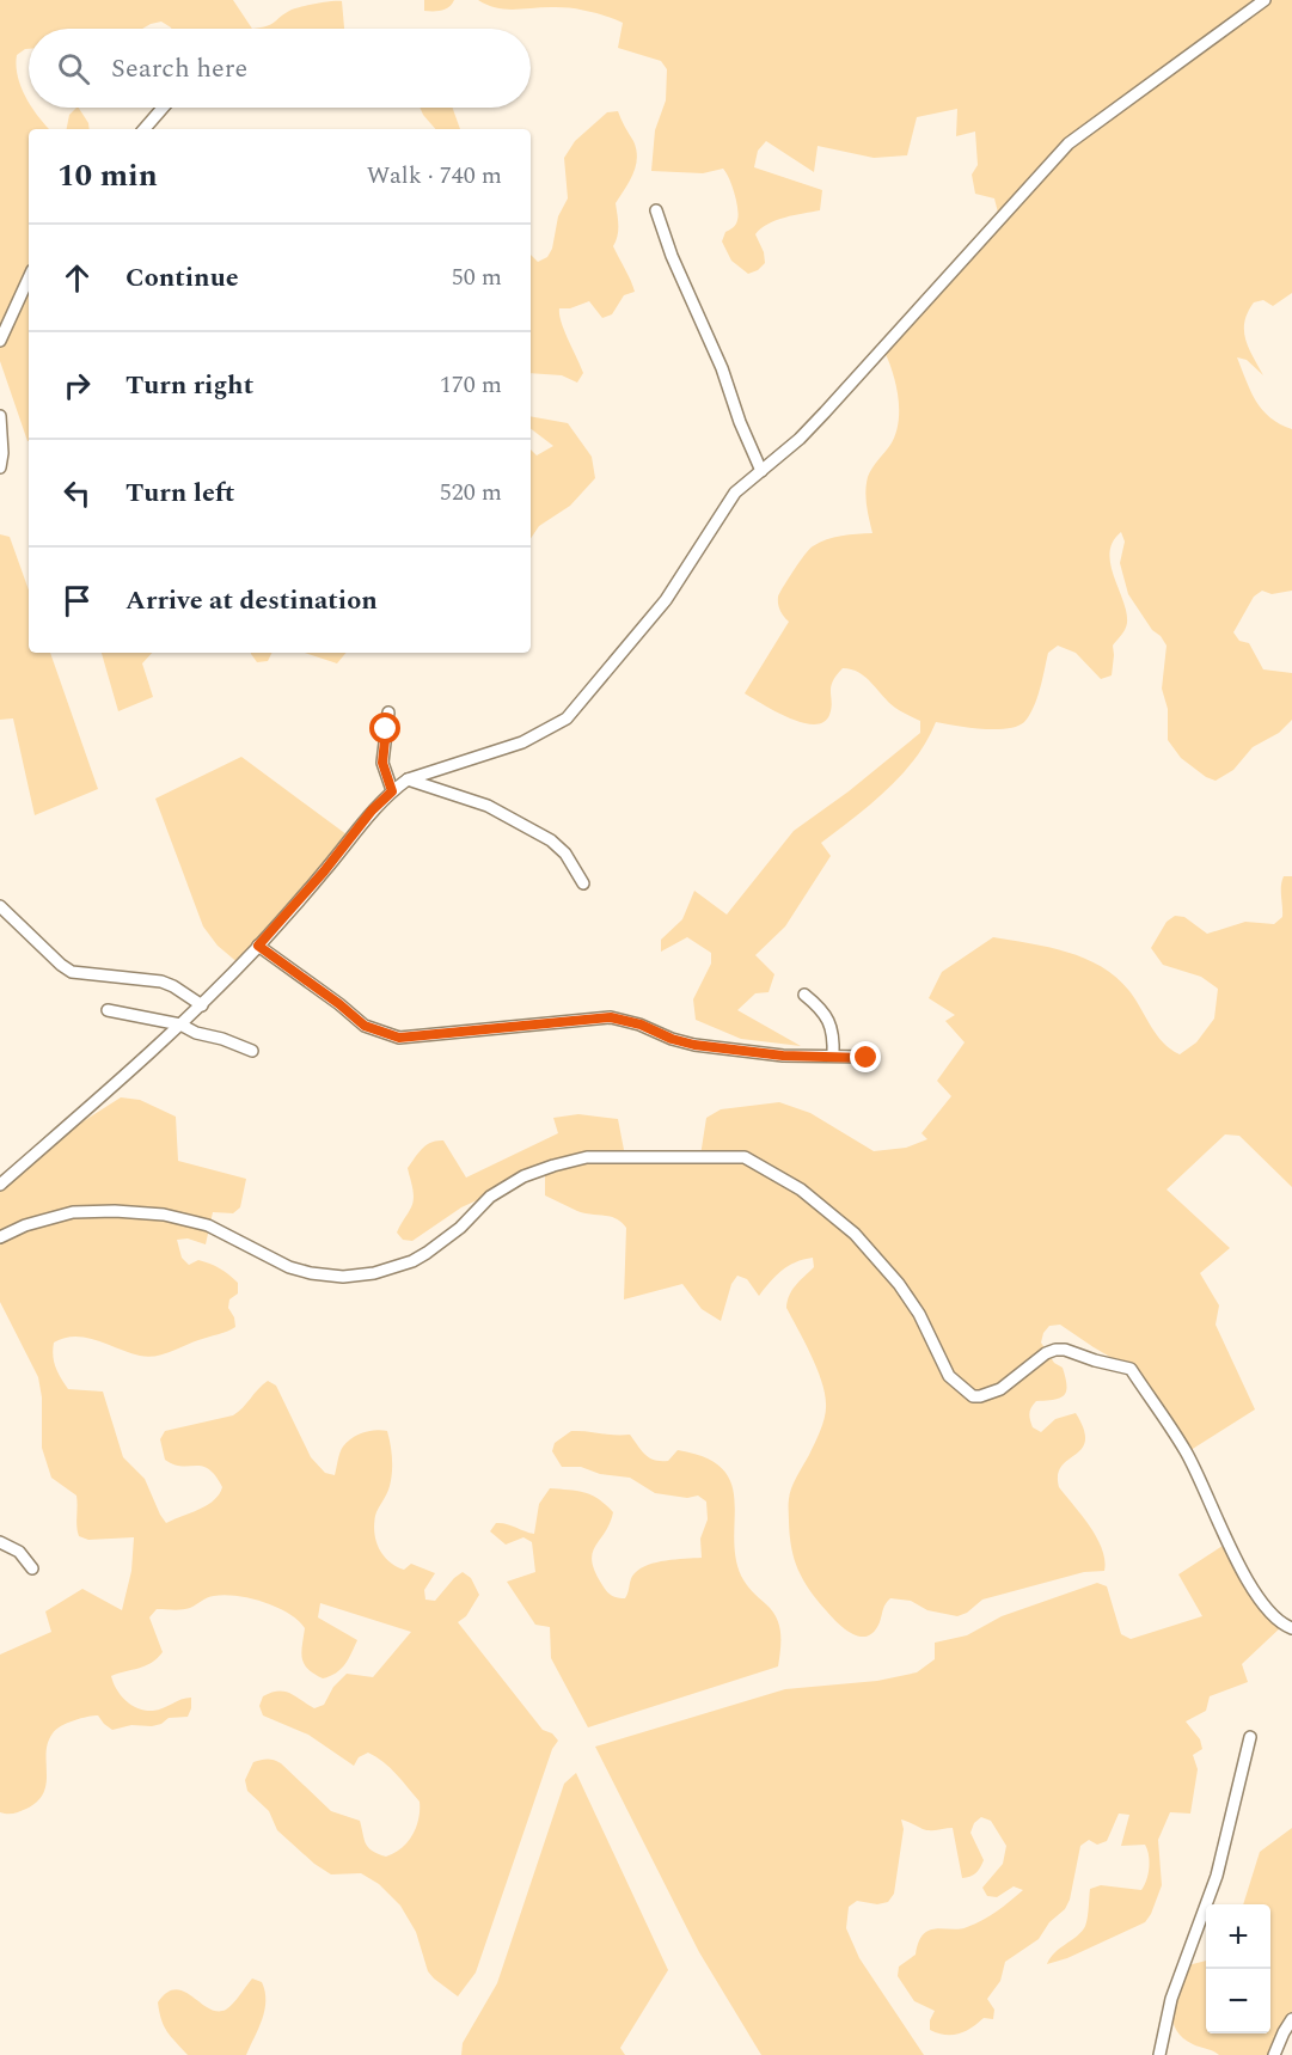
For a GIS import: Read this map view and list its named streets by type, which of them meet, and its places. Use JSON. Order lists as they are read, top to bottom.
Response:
{
  "page": {
    "search": "Search here",
    "heading": ["10 min", "Walk · 740 m"],
    "list": [
      ["Continue", "50 m"],
      ["Turn right", "170 m"],
      ["Turn left", "520 m"],
      "Arrive at destination"
    ],
    "map_buttons": ["+", "−"]
  }
}
